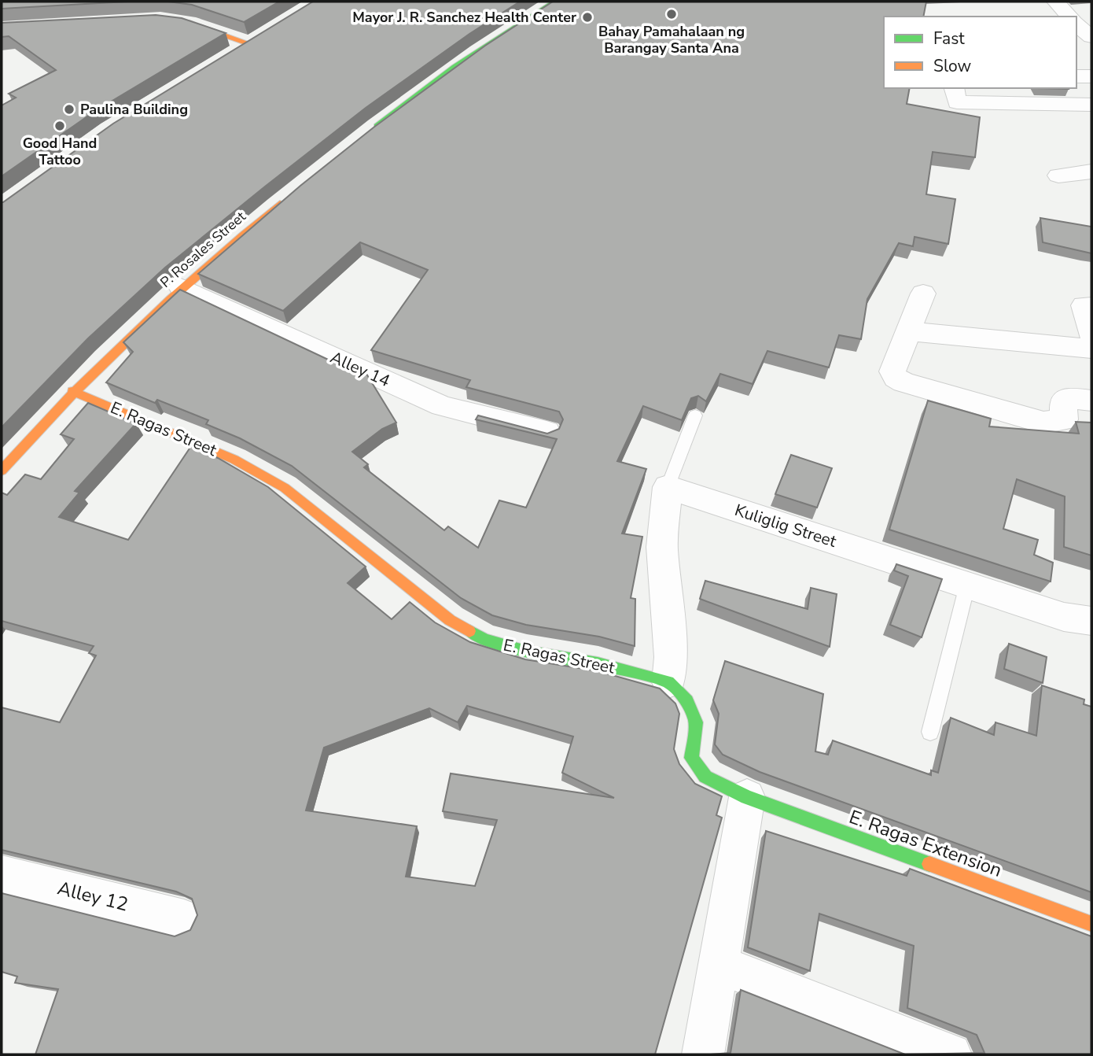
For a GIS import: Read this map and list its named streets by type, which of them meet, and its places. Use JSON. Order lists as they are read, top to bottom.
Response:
{
  "streets": {
    "street": [
      "P. Rosales Street",
      "Alley 14",
      "E. Ragas Street",
      "Kuliglig Street",
      "E. Ragas Extension",
      "Alley 12"
    ]
  },
  "crossings": [
    ["P. Rosales Street", "Alley 14"],
    ["P. Rosales Street", "E. Ragas Street"]
  ],
  "places": [
    "Bahay Pamahalaan ng Barangay Santa Ana",
    "Mayor J. R. Sanchez Health Center",
    "Paulina Building",
    "Good Hand Tattoo"
  ],
  "legend": ["Fast", "Slow"]
}
